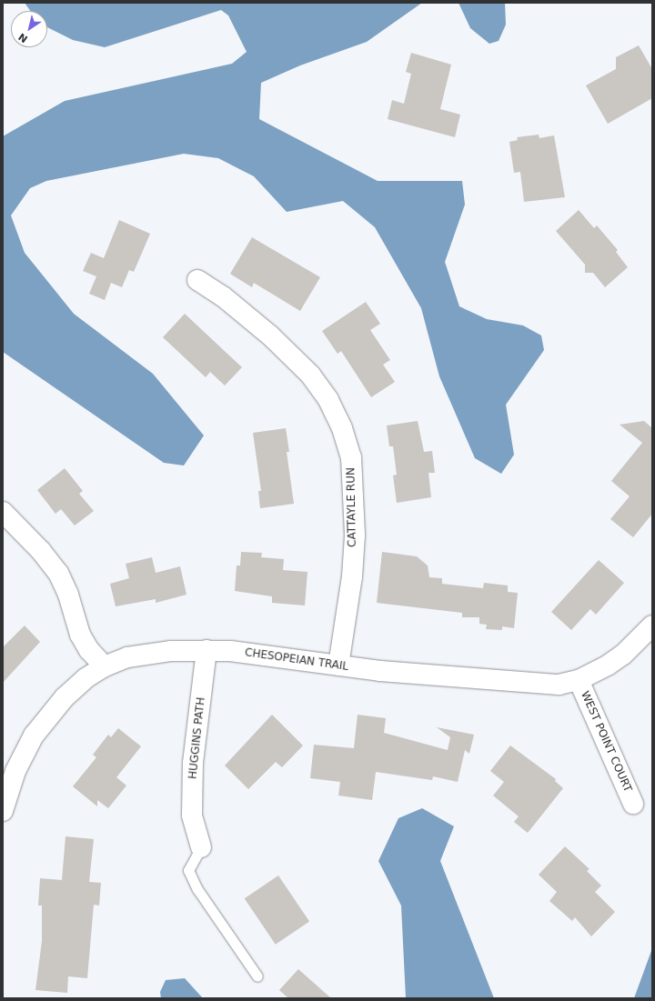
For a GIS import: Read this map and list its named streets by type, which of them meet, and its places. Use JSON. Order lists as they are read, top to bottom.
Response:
{
  "streets": {
    "street": [
      "CATTAYLE RUN",
      "CHESOPEIAN TRAIL",
      "HUGGINS PATH",
      "WEST POINT COURT"
    ]
  },
  "crossings": [
    ["CATTAYLE RUN", "CHESOPEIAN TRAIL"],
    ["CHESOPEIAN TRAIL", "HUGGINS PATH"],
    ["CHESOPEIAN TRAIL", "WEST POINT COURT"]
  ],
  "north": "bottom left"
}
